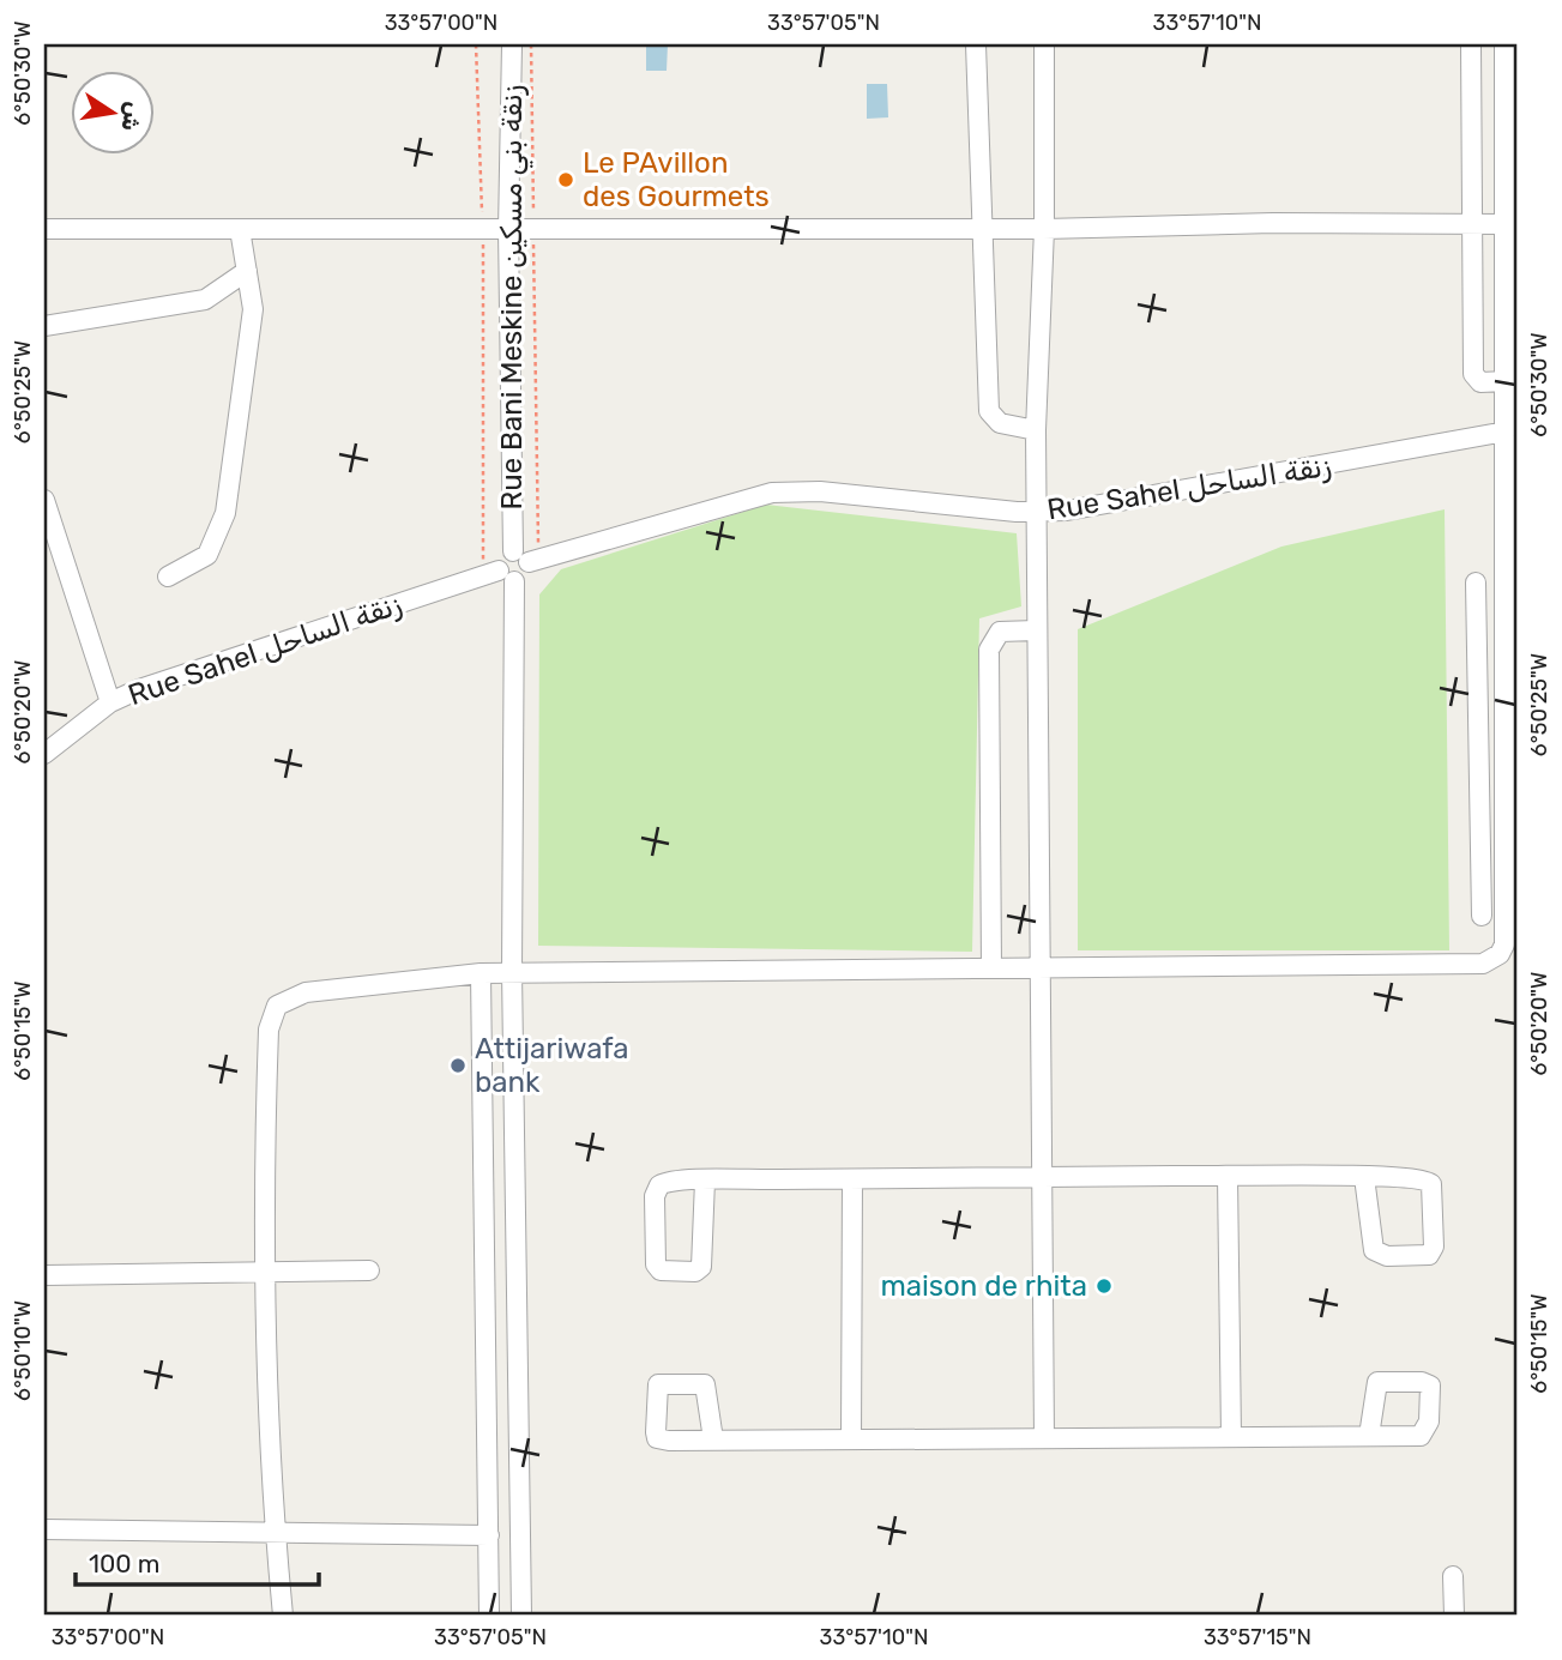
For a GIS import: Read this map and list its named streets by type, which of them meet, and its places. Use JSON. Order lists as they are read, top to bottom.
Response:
{
  "streets": {
    "street": ["Rue Bani Meskine زنقة بني مسكين", "Rue Sahel زنقة الساحل"]
  },
  "crossings": [
    ["Rue Bani Meskine زنقة بني مسكين", "Rue Sahel زنقة الساحل"]
  ],
  "places": ["Le PAvillon des Gourmets", "Attijariwafa bank", "maison de rhita"],
  "scale_bar": "100 m",
  "north": "right",
  "coordinates": [
    "33°57'00\"N",
    "33°57'05\"N",
    "33°57'10\"N",
    "6°50'30\"W",
    "6°50'25\"W",
    "6°50'20\"W",
    "6°50'15\"W",
    "6°50'10\"W",
    "33°57'15\"N"
  ]
}
